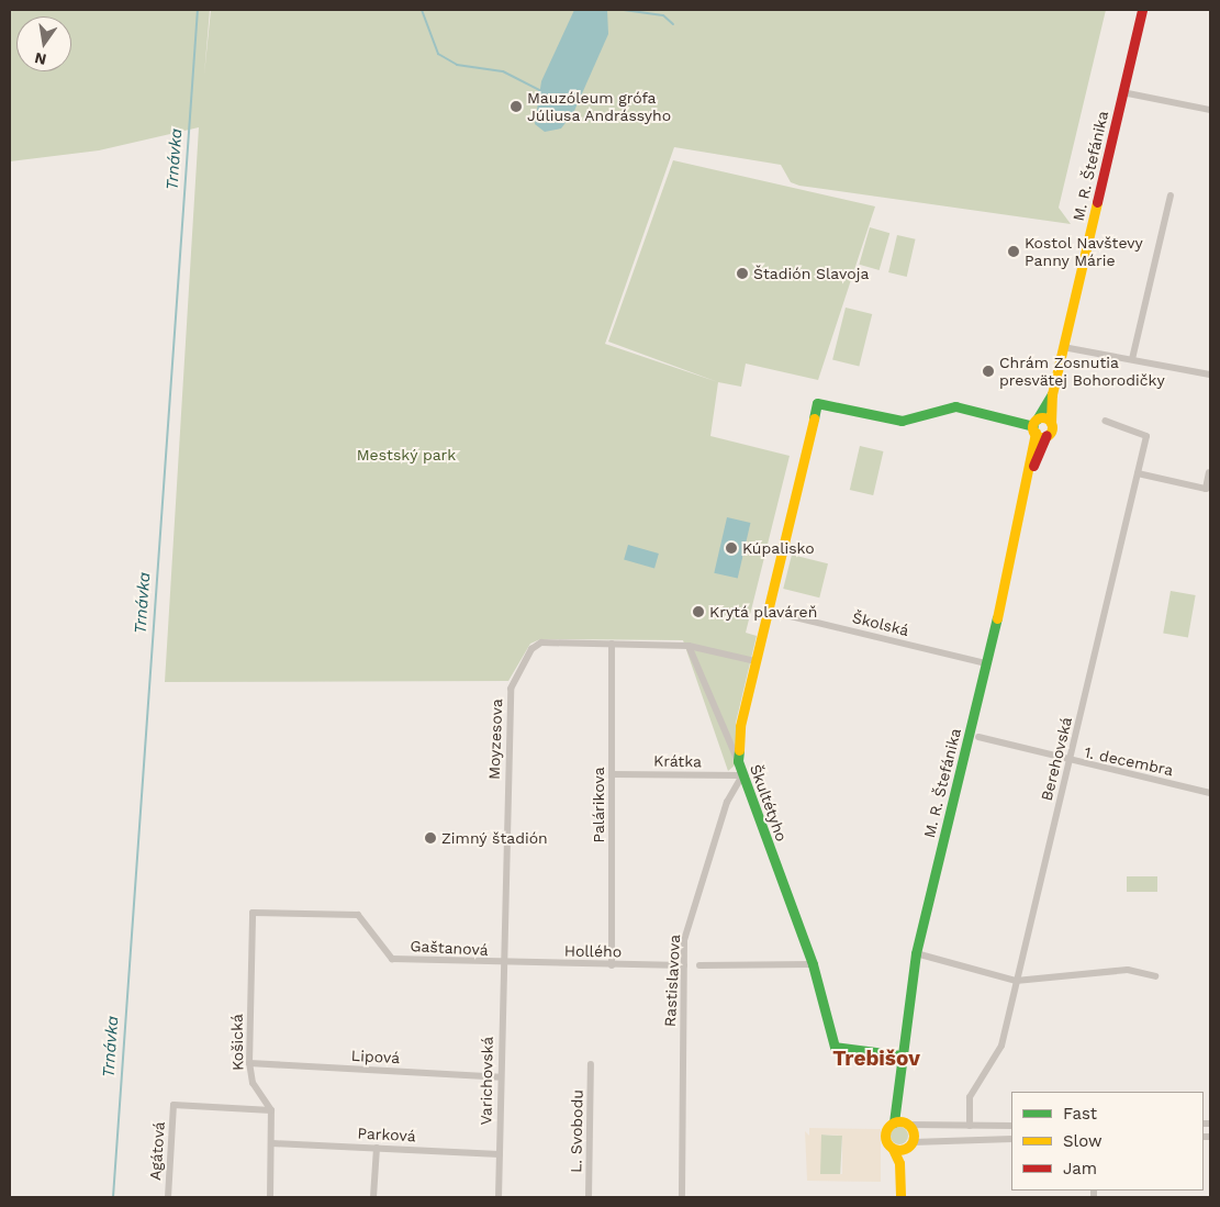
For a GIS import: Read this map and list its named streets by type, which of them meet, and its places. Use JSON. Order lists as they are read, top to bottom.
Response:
{
  "streets": {
    "street": [
      "M. R. Štefánika",
      "Školská",
      "Moyzesova",
      "Berehovská",
      "Krátka",
      "1. decembra",
      "Škultétyho",
      "Palárikova",
      "Gaštanová",
      "Hollého",
      "Rastislavova",
      "Košická",
      "Lipová",
      "Varichovská",
      "L. Svobodu",
      "Parková",
      "Agátová"
    ]
  },
  "crossings": [
    ["M. R. Štefánika", "Školská"],
    ["M. R. Štefánika", "Škultétyho"],
    ["Školská", "Škultétyho"],
    ["Moyzesova", "Škultétyho"],
    ["Moyzesova", "Palárikova"],
    ["Moyzesova", "Gaštanová"],
    ["Moyzesova", "Hollého"],
    ["Moyzesova", "Varichovská"],
    ["Berehovská", "1. decembra"],
    ["Krátka", "Škultétyho"],
    ["Krátka", "Palárikova"],
    ["Krátka", "Rastislavova"],
    ["Škultétyho", "Rastislavova"],
    ["Palárikova", "Hollého"],
    ["Gaštanová", "Hollého"],
    ["Gaštanová", "Košická"],
    ["Gaštanová", "Varichovská"],
    ["Hollého", "Rastislavova"],
    ["Hollého", "Varichovská"],
    ["Košická", "Lipová"],
    ["Košická", "Agátová"],
    ["Lipová", "Varichovská"],
    ["Varichovská", "Parková"]
  ],
  "districts": ["Trebišov"],
  "water": ["Trnávka"],
  "parks": ["Mestský park"],
  "places": [
    "Mauzóleum grófa Júliusa Andrássyho",
    "Kostol Navštevy Panny Márie",
    "Štadión Slavoja",
    "Chrám Zosnutia presvätej Bohorodičky",
    "Kúpalisko",
    "Krytá plaváreň",
    "Zimný štadión"
  ],
  "legend": ["Fast", "Slow", "Jam"],
  "north": "bottom"
}
